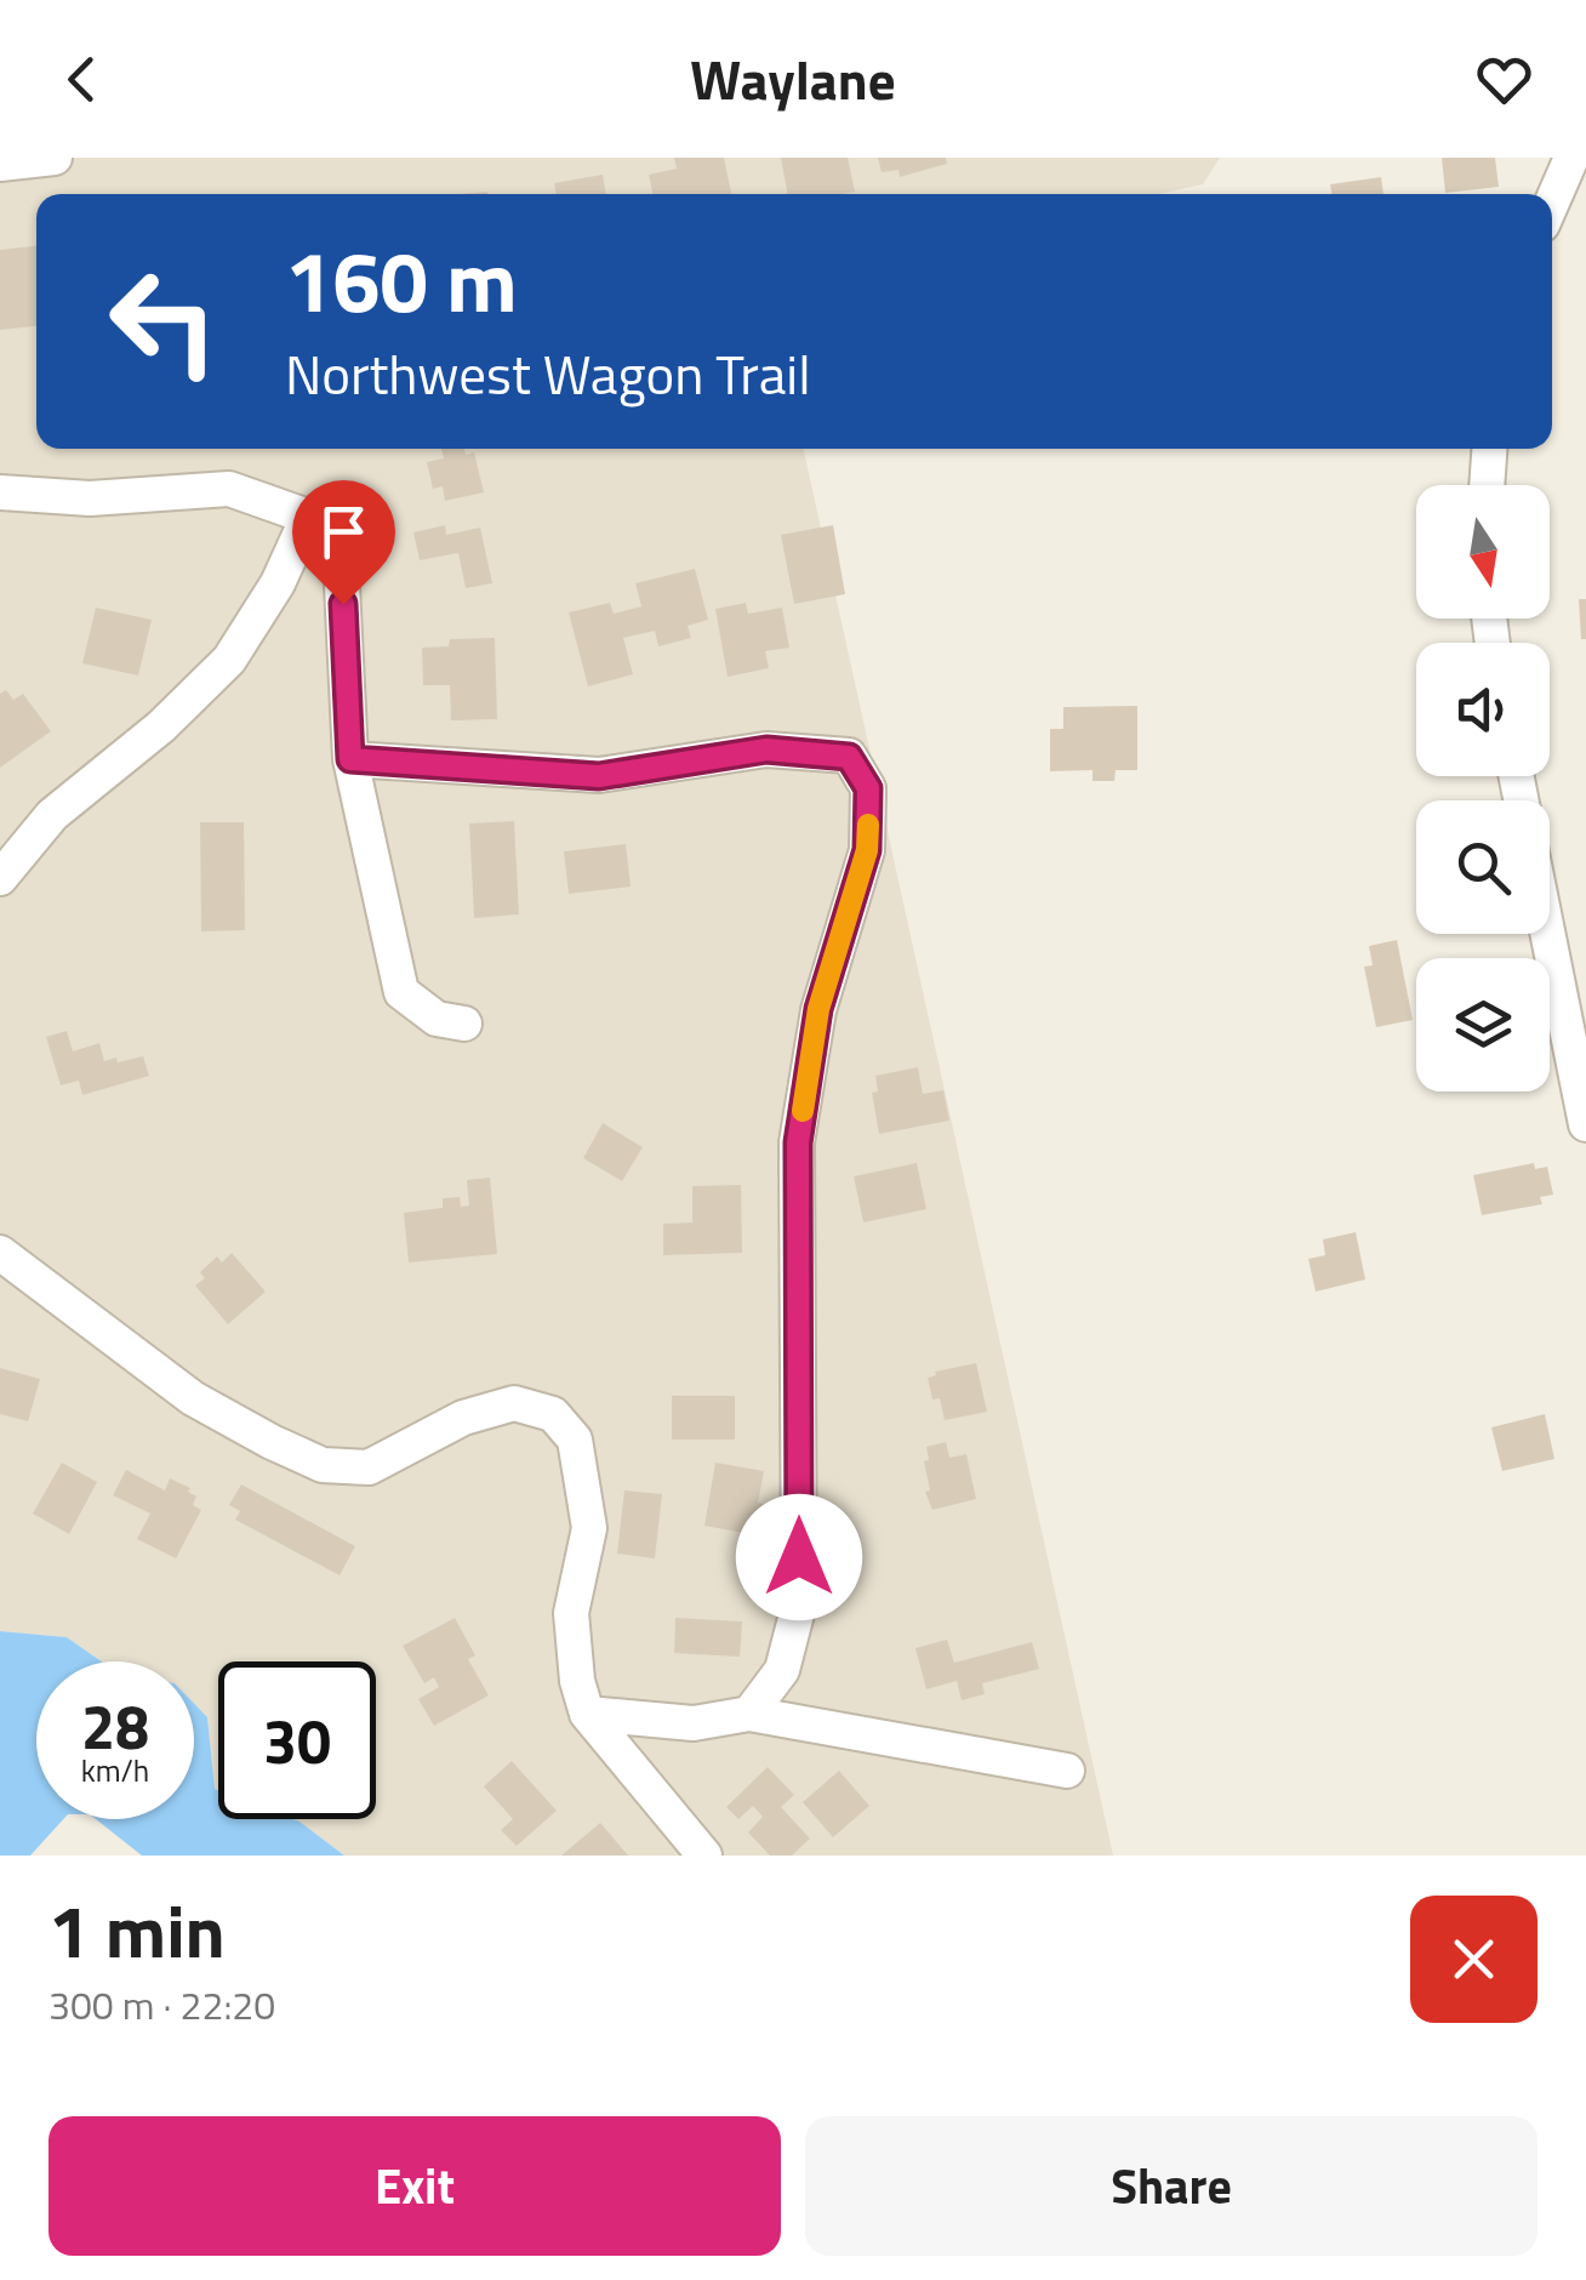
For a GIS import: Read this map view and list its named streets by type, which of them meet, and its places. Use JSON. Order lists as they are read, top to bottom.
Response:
{
  "north": "bottom",
  "page": {
    "header": "Waylane",
    "turn": ["160 m", "Northwest Wagon Trail"],
    "speed": "28 km/h",
    "limit": "30",
    "heading": ["1 min", "300 m · 22:20"],
    "buttons": ["Exit", "Share"]
  }
}
